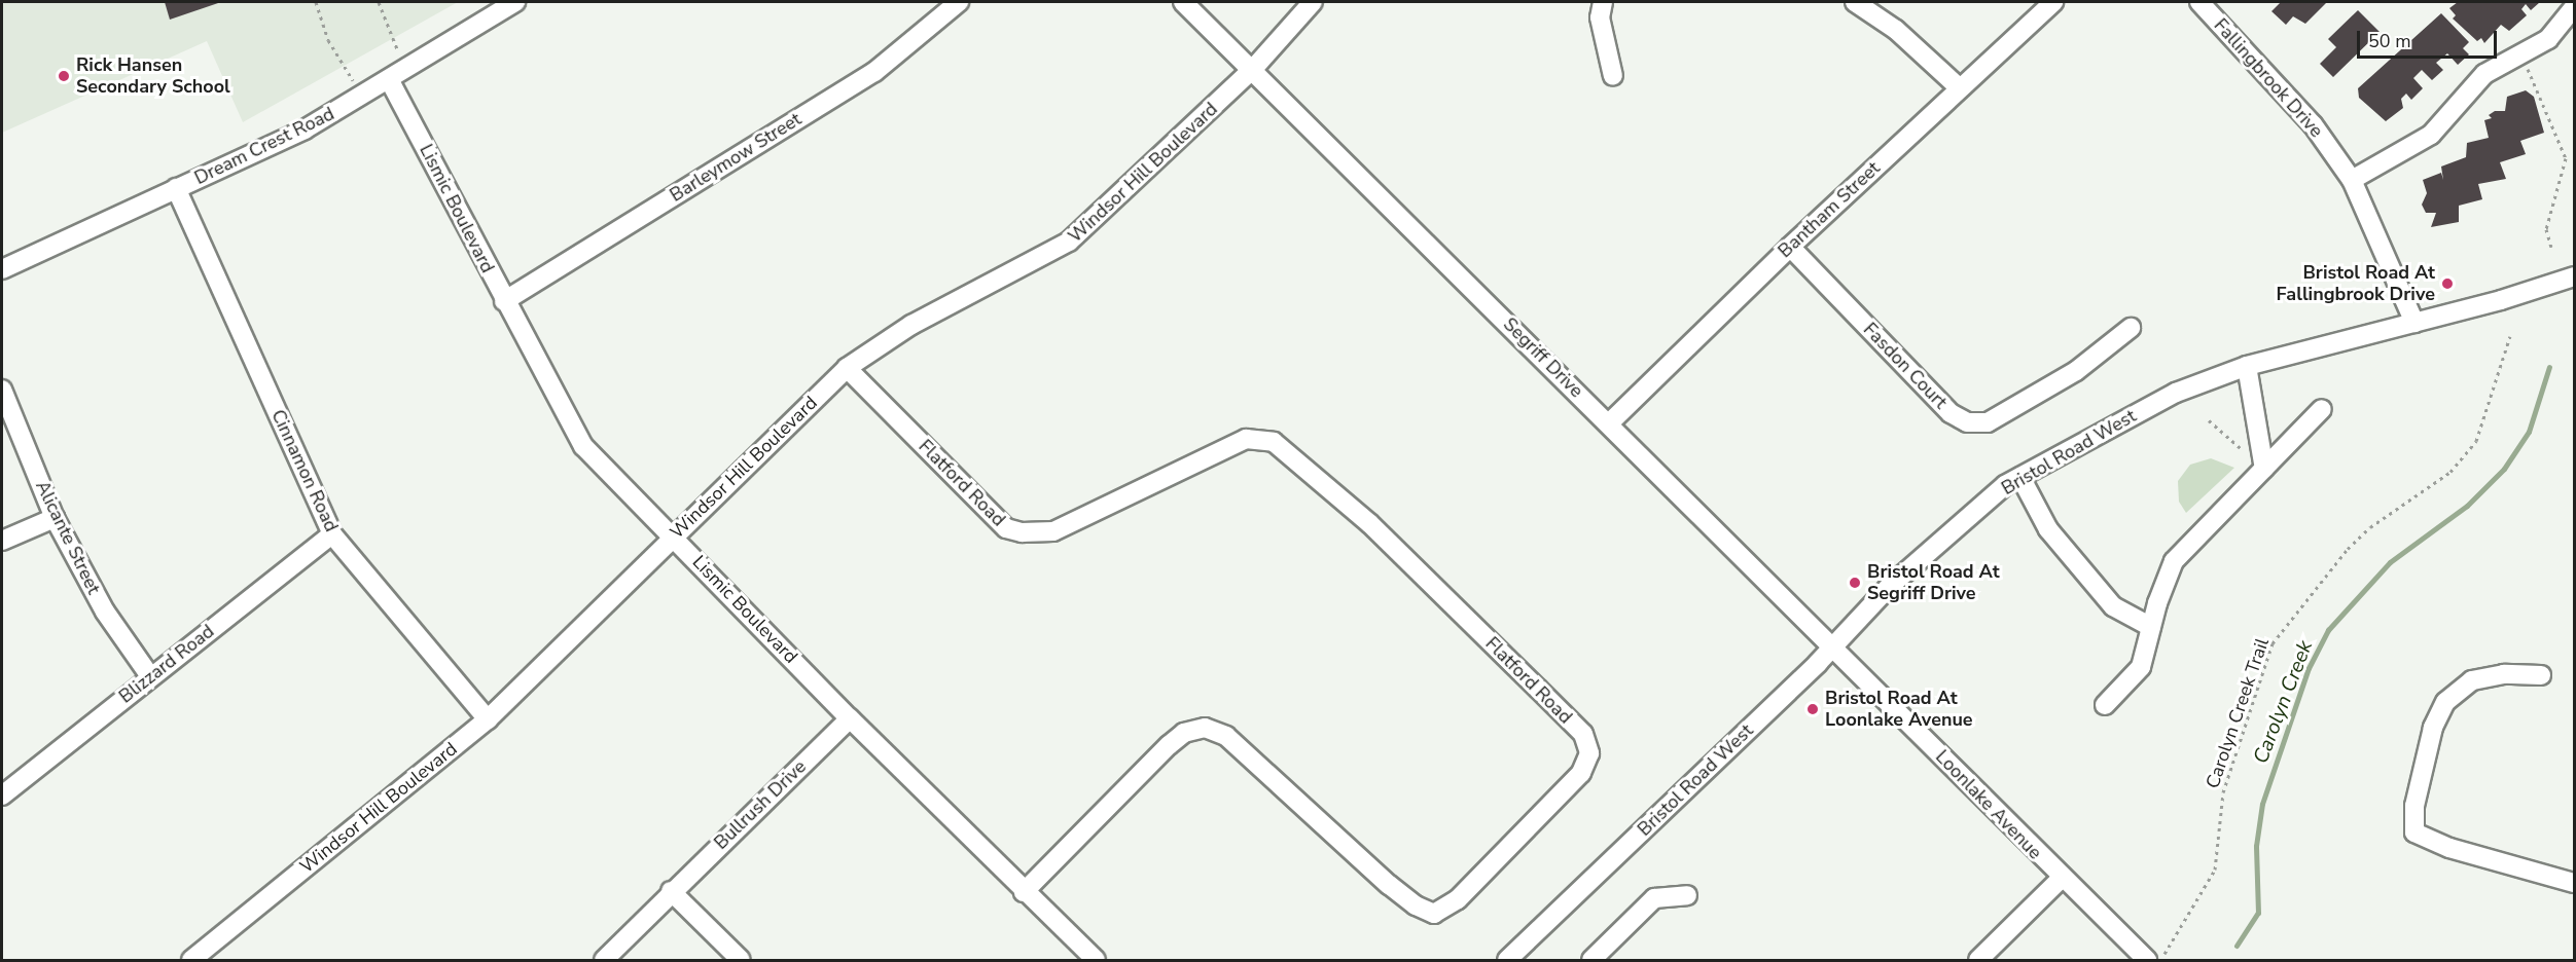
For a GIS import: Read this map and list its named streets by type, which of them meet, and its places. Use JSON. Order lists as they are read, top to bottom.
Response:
{
  "streets": {
    "street": [
      "Fallingbrook Drive",
      "Dream Crest Road",
      "Barleymow Street",
      "Windsor Hill Boulevard",
      "Lismic Boulevard",
      "Bantham Street",
      "Segriff Drive",
      "Fasdon Court",
      "Bristol Road West",
      "Cinnamon Road",
      "Flatford Road",
      "Alicante Street",
      "Blizzard Road",
      "Bullrush Drive",
      "Loonlake Avenue"
    ],
    "path": ["Carolyn Creek Trail"]
  },
  "crossings": [
    ["Fallingbrook Drive", "Bristol Road West"],
    ["Dream Crest Road", "Lismic Boulevard"],
    ["Dream Crest Road", "Cinnamon Road"],
    ["Barleymow Street", "Lismic Boulevard"],
    ["Windsor Hill Boulevard", "Lismic Boulevard"],
    ["Windsor Hill Boulevard", "Segriff Drive"],
    ["Windsor Hill Boulevard", "Cinnamon Road"],
    ["Windsor Hill Boulevard", "Flatford Road"],
    ["Lismic Boulevard", "Flatford Road"],
    ["Lismic Boulevard", "Bullrush Drive"],
    ["Bantham Street", "Segriff Drive"],
    ["Bantham Street", "Fasdon Court"],
    ["Segriff Drive", "Bristol Road West"],
    ["Segriff Drive", "Loonlake Avenue"],
    ["Bristol Road West", "Loonlake Avenue"],
    ["Cinnamon Road", "Blizzard Road"],
    ["Alicante Street", "Blizzard Road"],
    ["Carolyn Creek Trail", "Loonlake Avenue"]
  ],
  "water": ["Carolyn Creek"],
  "places": [
    "Rick Hansen Secondary School",
    "Bristol Road At Fallingbrook Drive",
    "Bristol Road At Segriff Drive",
    "Bristol Road At Loonlake Avenue"
  ],
  "scale_bar": "50 m"
}
